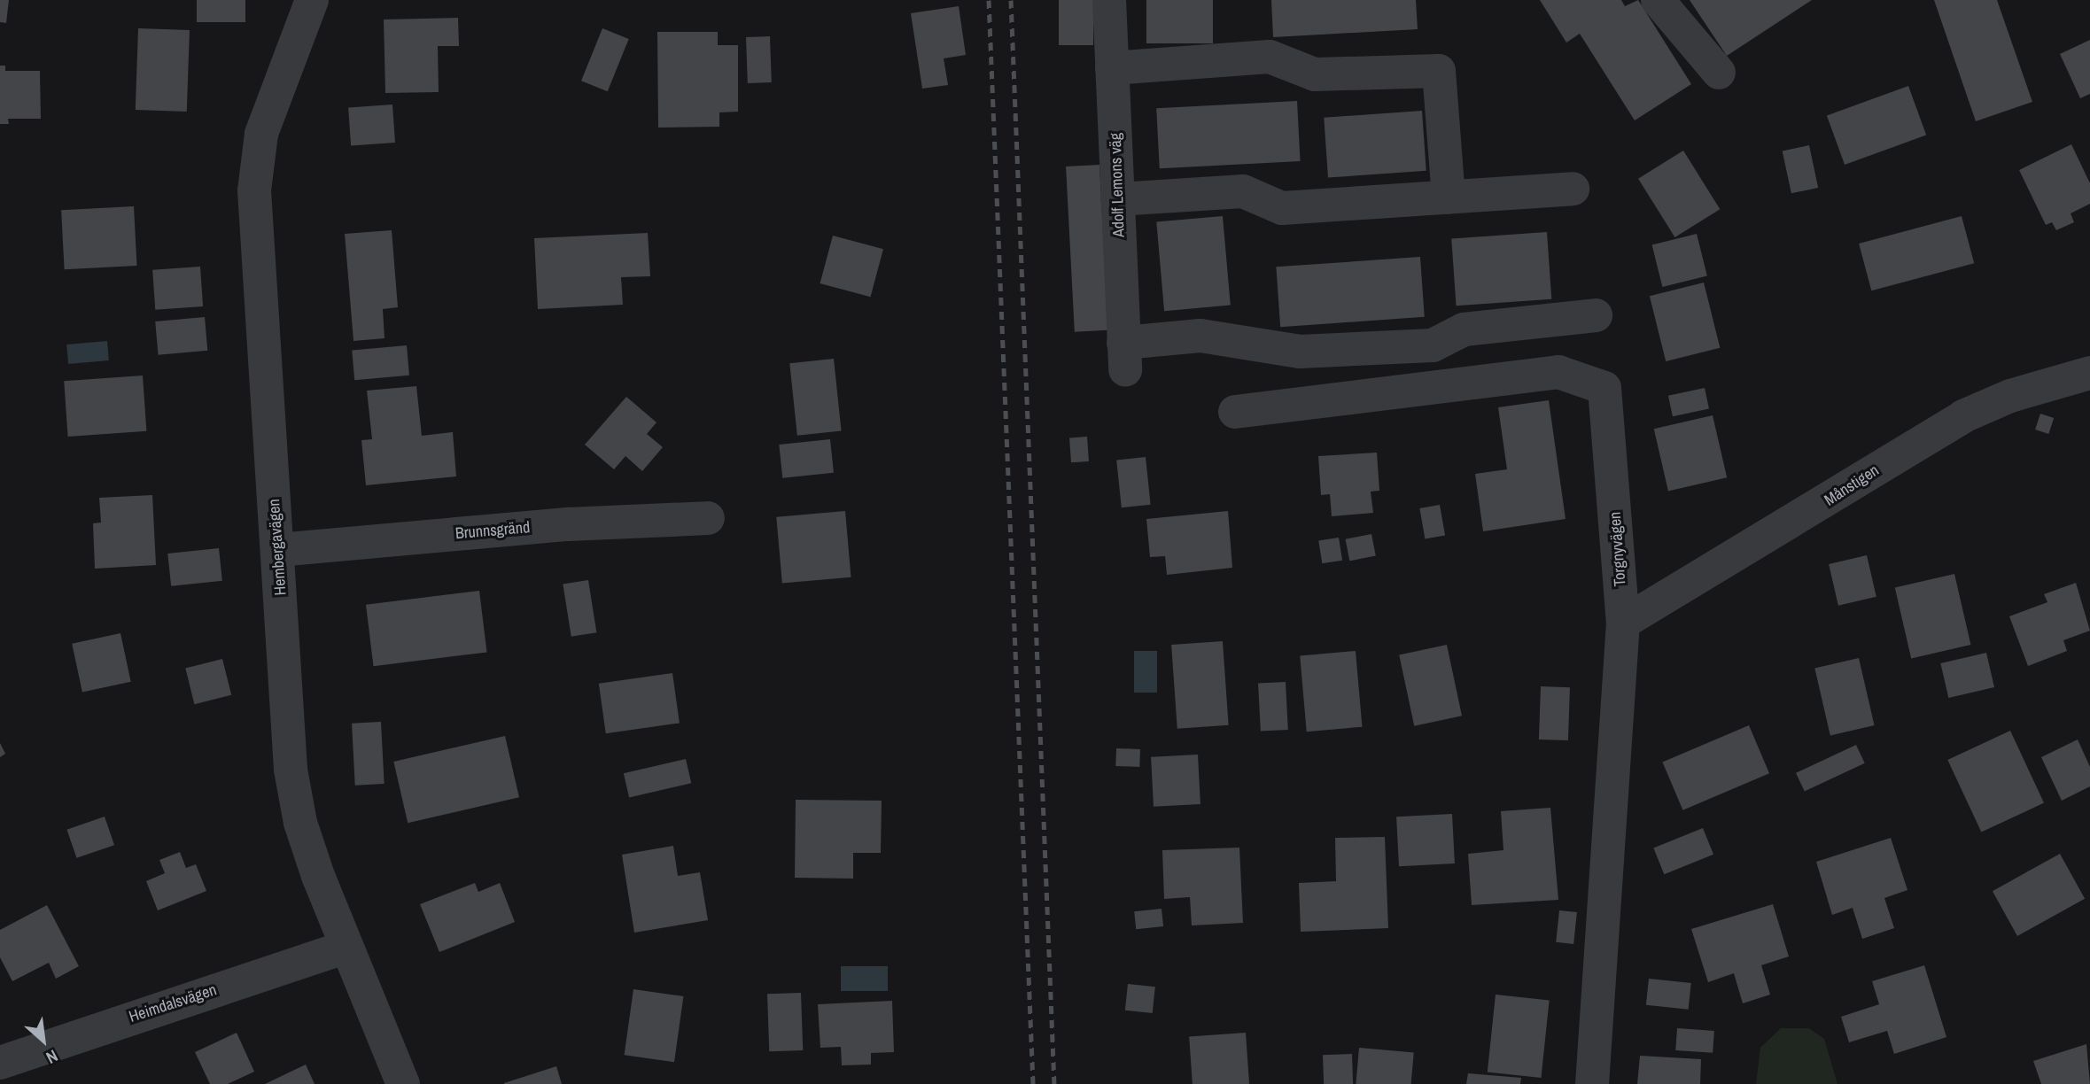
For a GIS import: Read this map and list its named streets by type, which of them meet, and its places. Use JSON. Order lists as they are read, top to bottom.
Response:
{
  "streets": {
    "street": [
      "Adolf Lemons väg",
      "Månstigen",
      "Brunnsgränd",
      "Hembergavägen",
      "Torgnyvägen",
      "Heimdalsvägen"
    ]
  },
  "crossings": [
    ["Månstigen", "Torgnyvägen"],
    ["Brunnsgränd", "Hembergavägen"],
    ["Hembergavägen", "Heimdalsvägen"]
  ],
  "north": "bottom right"
}
